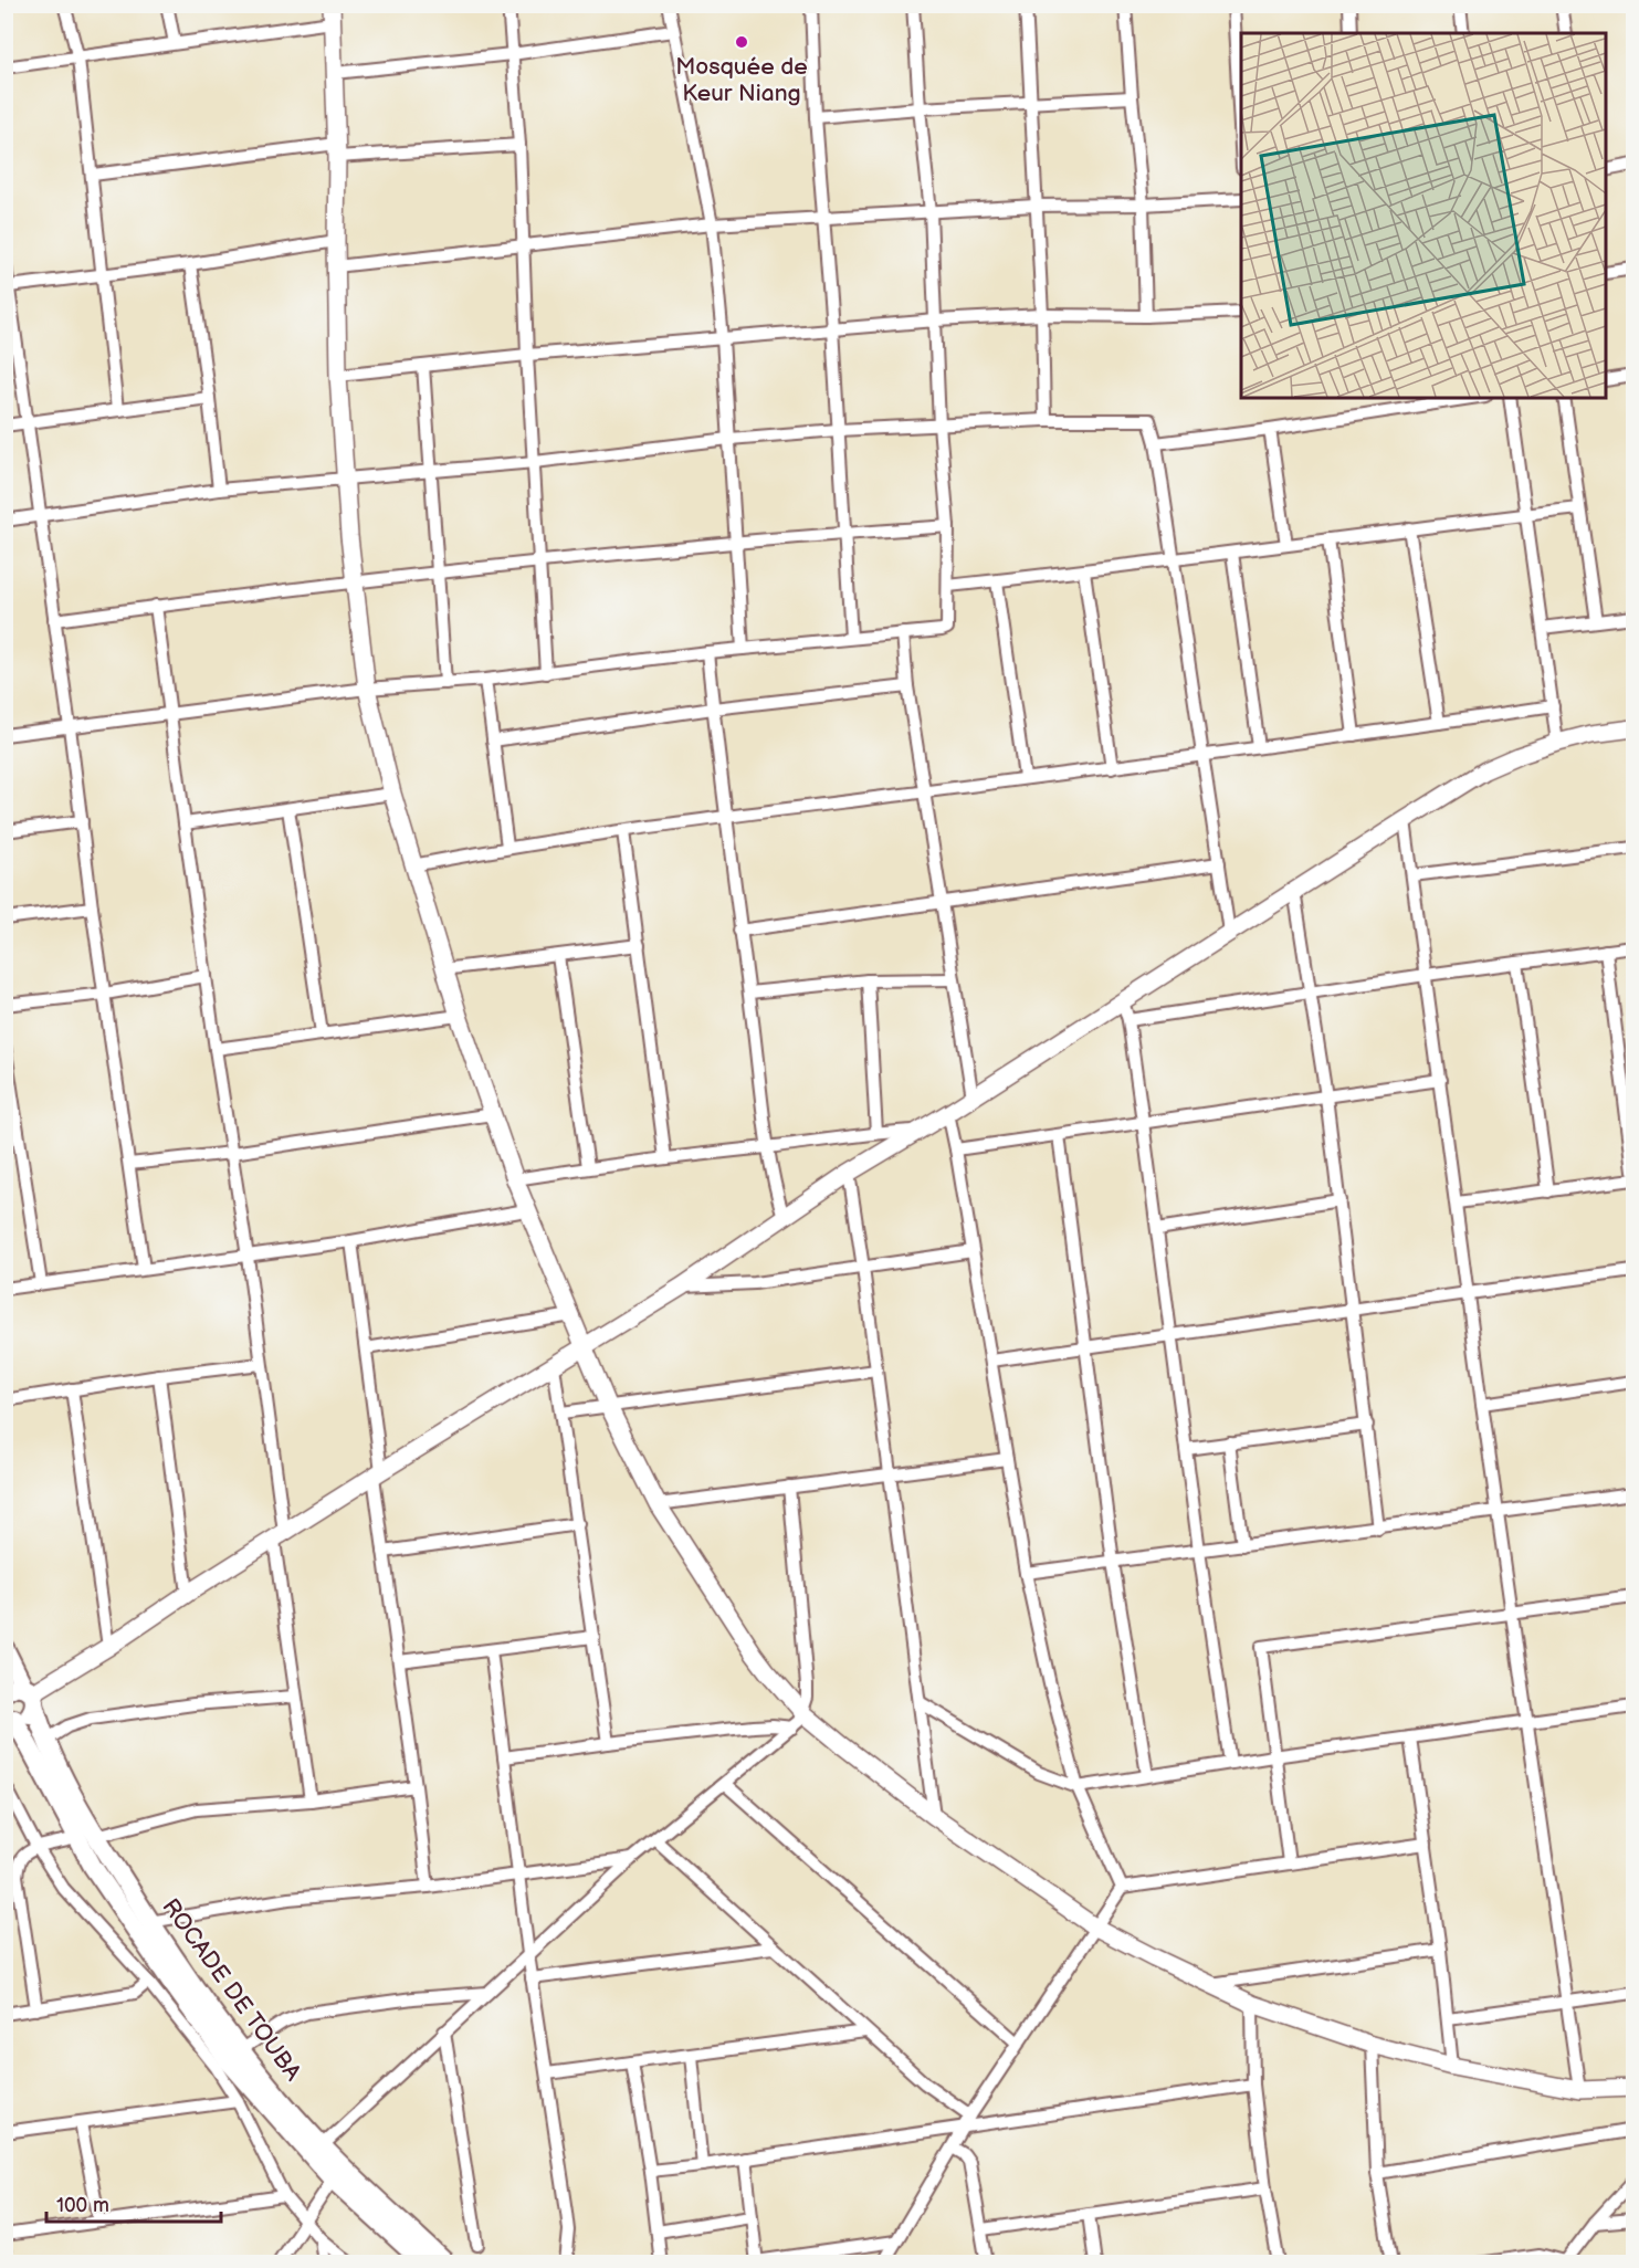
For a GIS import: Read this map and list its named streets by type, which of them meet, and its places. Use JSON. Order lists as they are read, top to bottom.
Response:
{
  "streets": {
    "main road": ["ROCADE DE TOUBA"]
  },
  "places": ["Mosquée de Keur Niang"],
  "scale_bar": "100 m"
}
